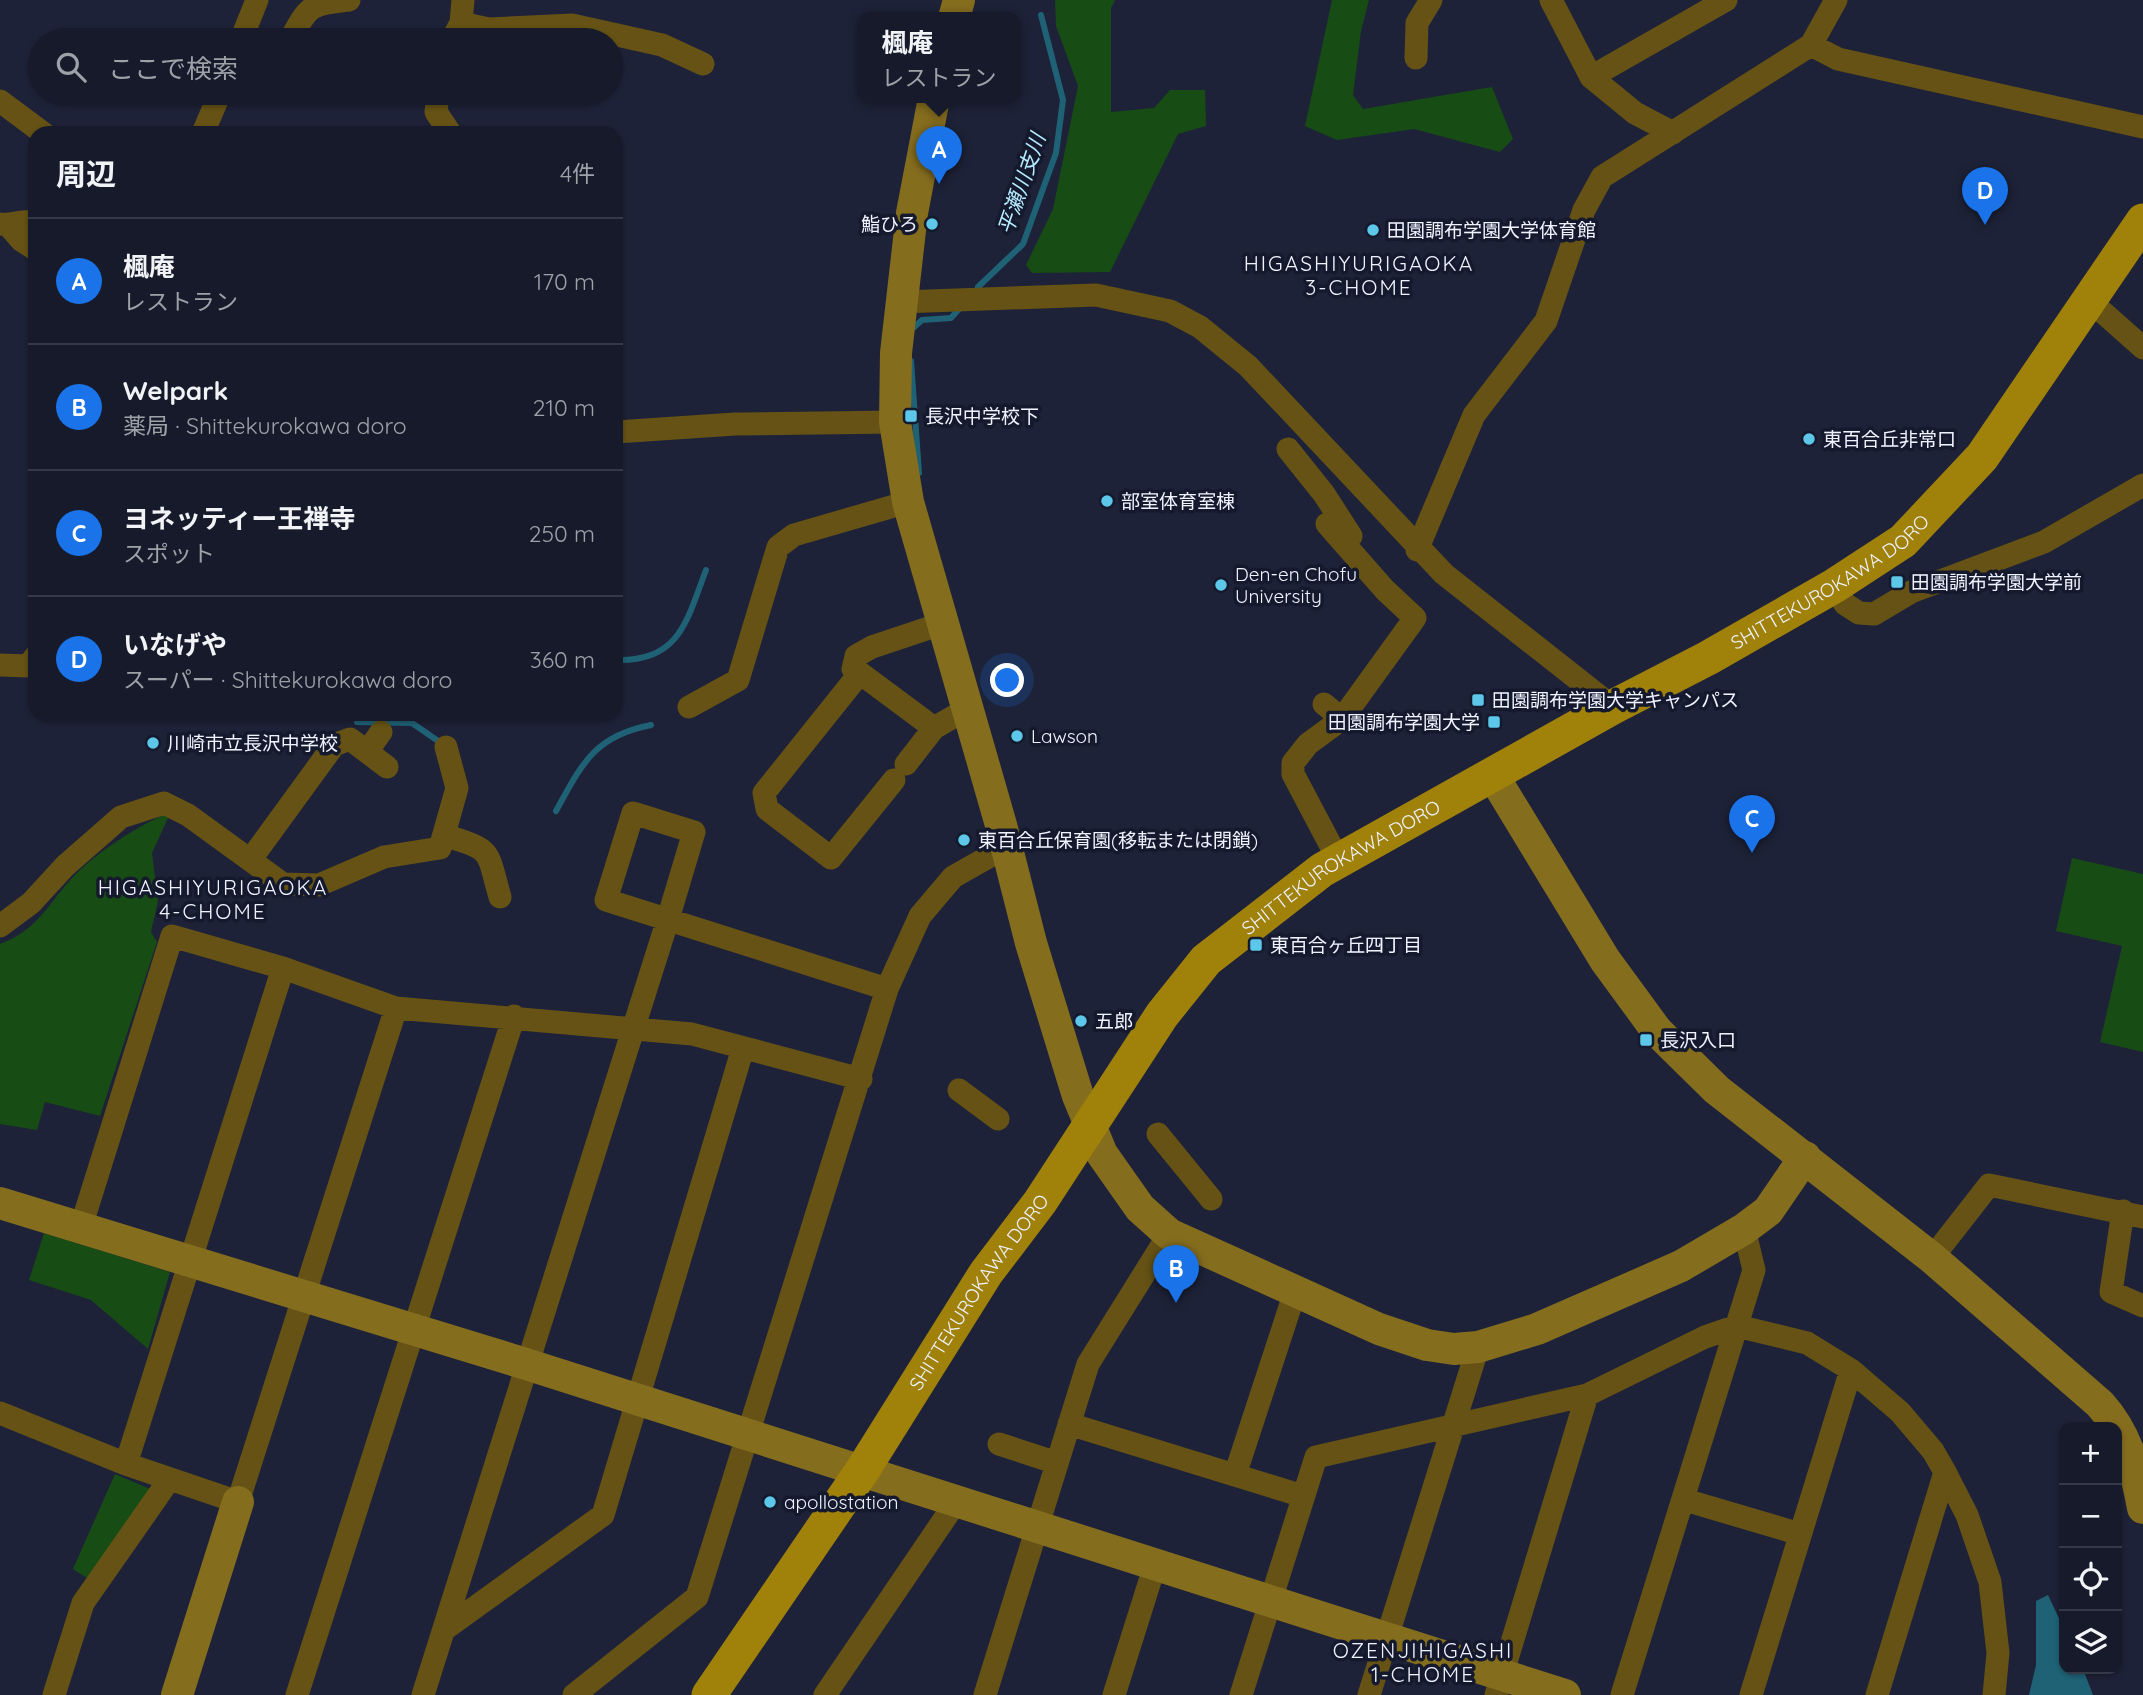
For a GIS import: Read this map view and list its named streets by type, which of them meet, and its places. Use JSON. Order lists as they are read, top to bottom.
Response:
{
  "streets": {
    "main road": ["SHITTEKUROKAWA DORO"]
  },
  "districts": ["HIGASHIYURIGAOKA 3-CHOME", "HIGASHIYURIGAOKA 4-CHOME", "OZENJIHIGASHI 1-CHOME"],
  "water": ["平瀬川支川"],
  "places": {
    "other": [
      "鮨ひろ",
      "田園調布学園大学体育館",
      "東百合丘非常口",
      "部室体育室棟",
      "Den-en Chofu University",
      "Lawson",
      "川崎市立長沢中学校",
      "東百合丘保育園(移転または閉鎖)",
      "五郎",
      "apollostation"
    ],
    "transit": [
      "長沢中学校下",
      "田園調布学園大学前",
      "田園調布学園大学キャンパス",
      "田園調布学園大学",
      "東百合ヶ丘四丁目",
      "長沢入口"
    ]
  },
  "page": {
    "popup": ["楓庵", "レストラン"],
    "search": "ここで検索",
    "pins": [
      "A",
      "D",
      "C",
      "B"
    ],
    "heading": ["周辺", "4件"],
    "list": [
      {
        "mark": "A",
        "name": "楓庵",
        "note": "レストラン",
        "value": "170 m"
      },
      {
        "mark": "B",
        "name": "Welpark",
        "note": "薬局 · Shittekurokawa doro",
        "value": "210 m"
      },
      {
        "mark": "C",
        "name": "ヨネッティー王禅寺",
        "note": "スポット",
        "value": "250 m"
      },
      {
        "mark": "D",
        "name": "いなげや",
        "note": "スーパー · Shittekurokawa doro",
        "value": "360 m"
      }
    ],
    "map_buttons": ["+", "−"]
  }
}
